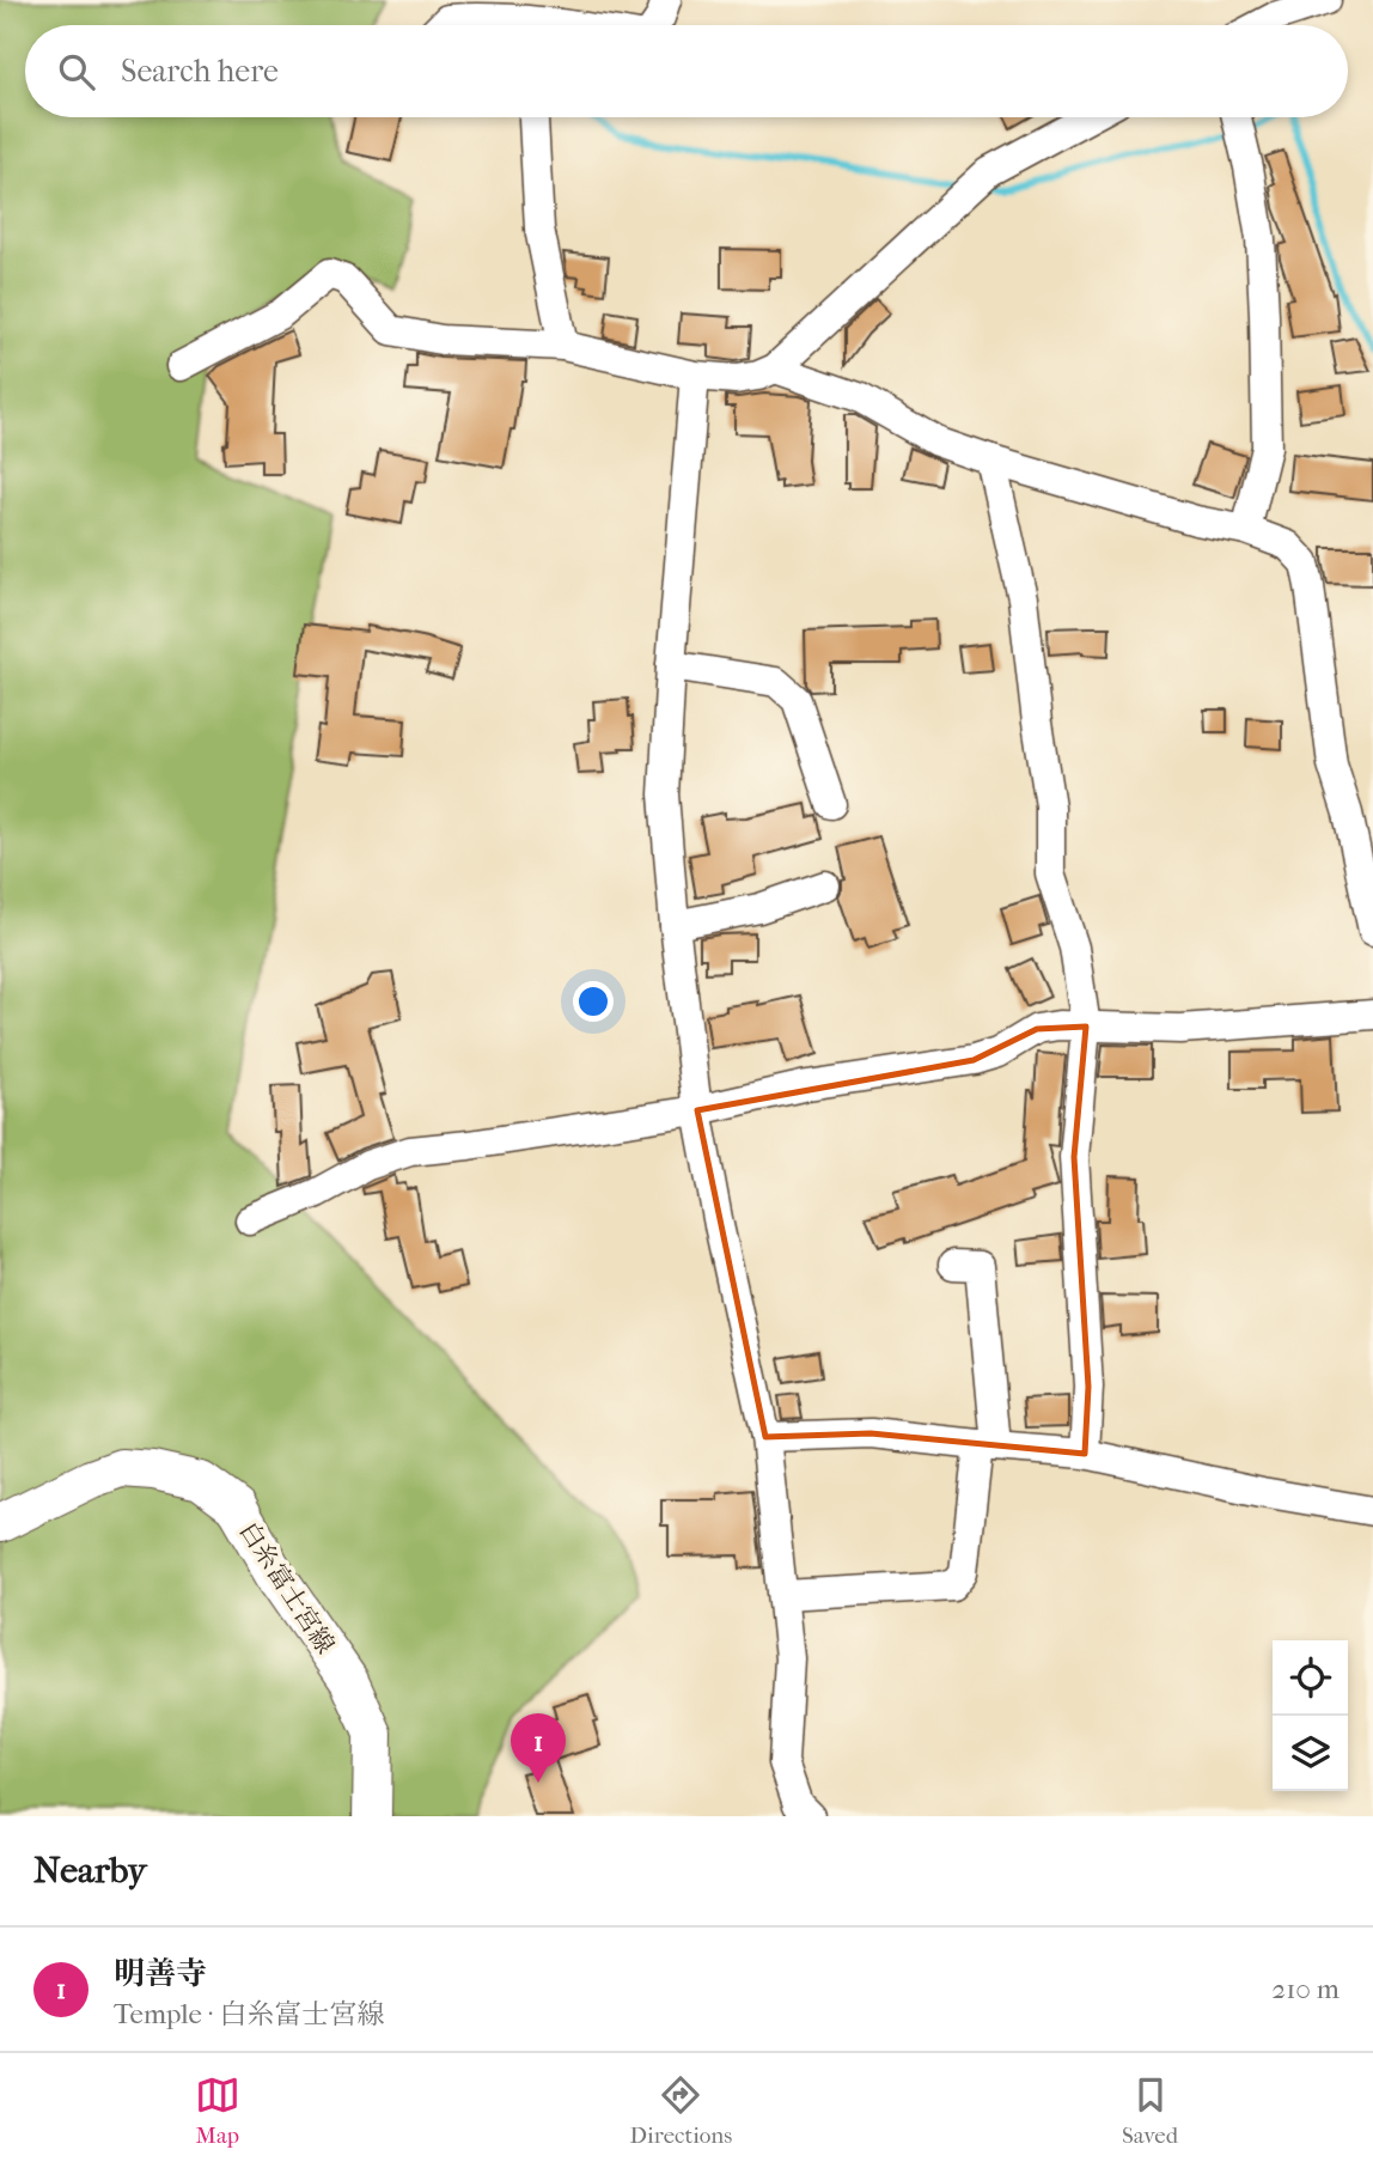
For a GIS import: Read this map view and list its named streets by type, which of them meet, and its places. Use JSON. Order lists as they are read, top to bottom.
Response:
{
  "streets": {
    "main road": ["白糸富士宮線"]
  },
  "page": {
    "search": "Search here",
    "pins": "1",
    "heading": "Nearby",
    "list": [
      {
        "mark": "1",
        "name": "明善寺",
        "note": "Temple · 白糸富士宮線",
        "value": "210 m"
      }
    ],
    "nav": ["Map", "Directions", "Saved"]
  }
}
